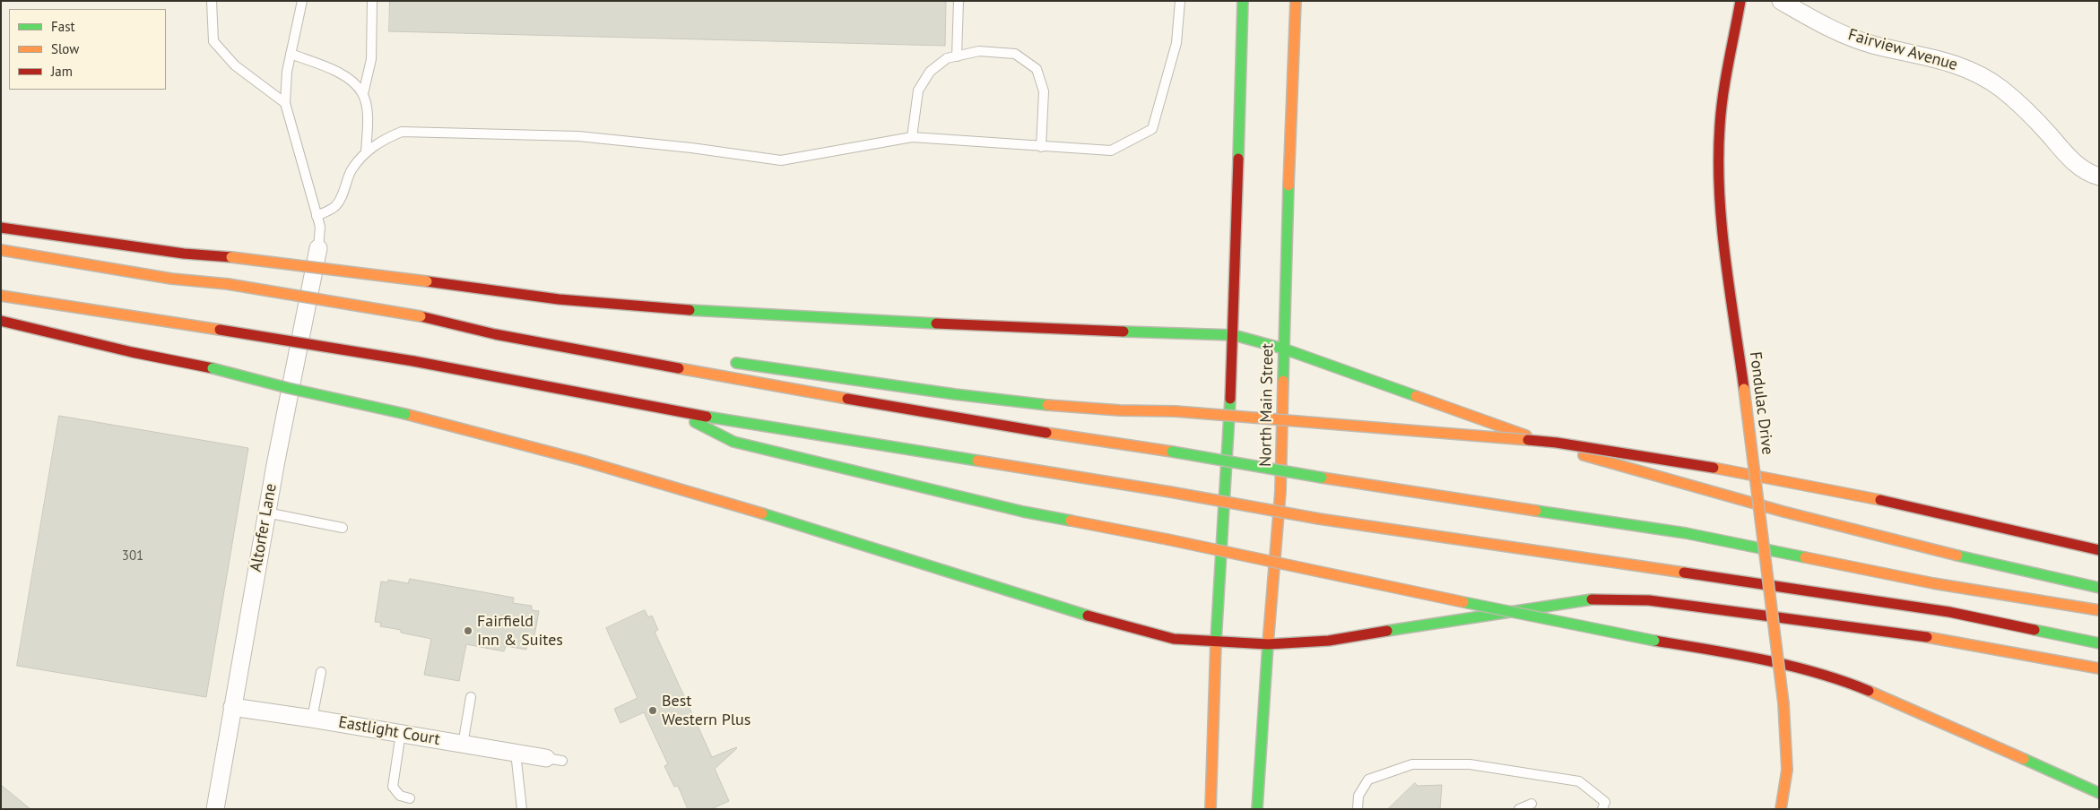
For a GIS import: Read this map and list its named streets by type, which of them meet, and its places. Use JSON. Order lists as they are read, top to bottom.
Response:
{
  "streets": {
    "main road": ["Fondulac Drive", "North Main Street"],
    "street": ["Fairview Avenue", "Altorfer Lane", "Eastlight Court"]
  },
  "crossings": [
    ["Altorfer Lane", "Eastlight Court"]
  ],
  "places": ["Fairfield Inn & Suites", "Best Western Plus"],
  "house_numbers": ["301"],
  "legend": ["Fast", "Slow", "Jam"]
}
